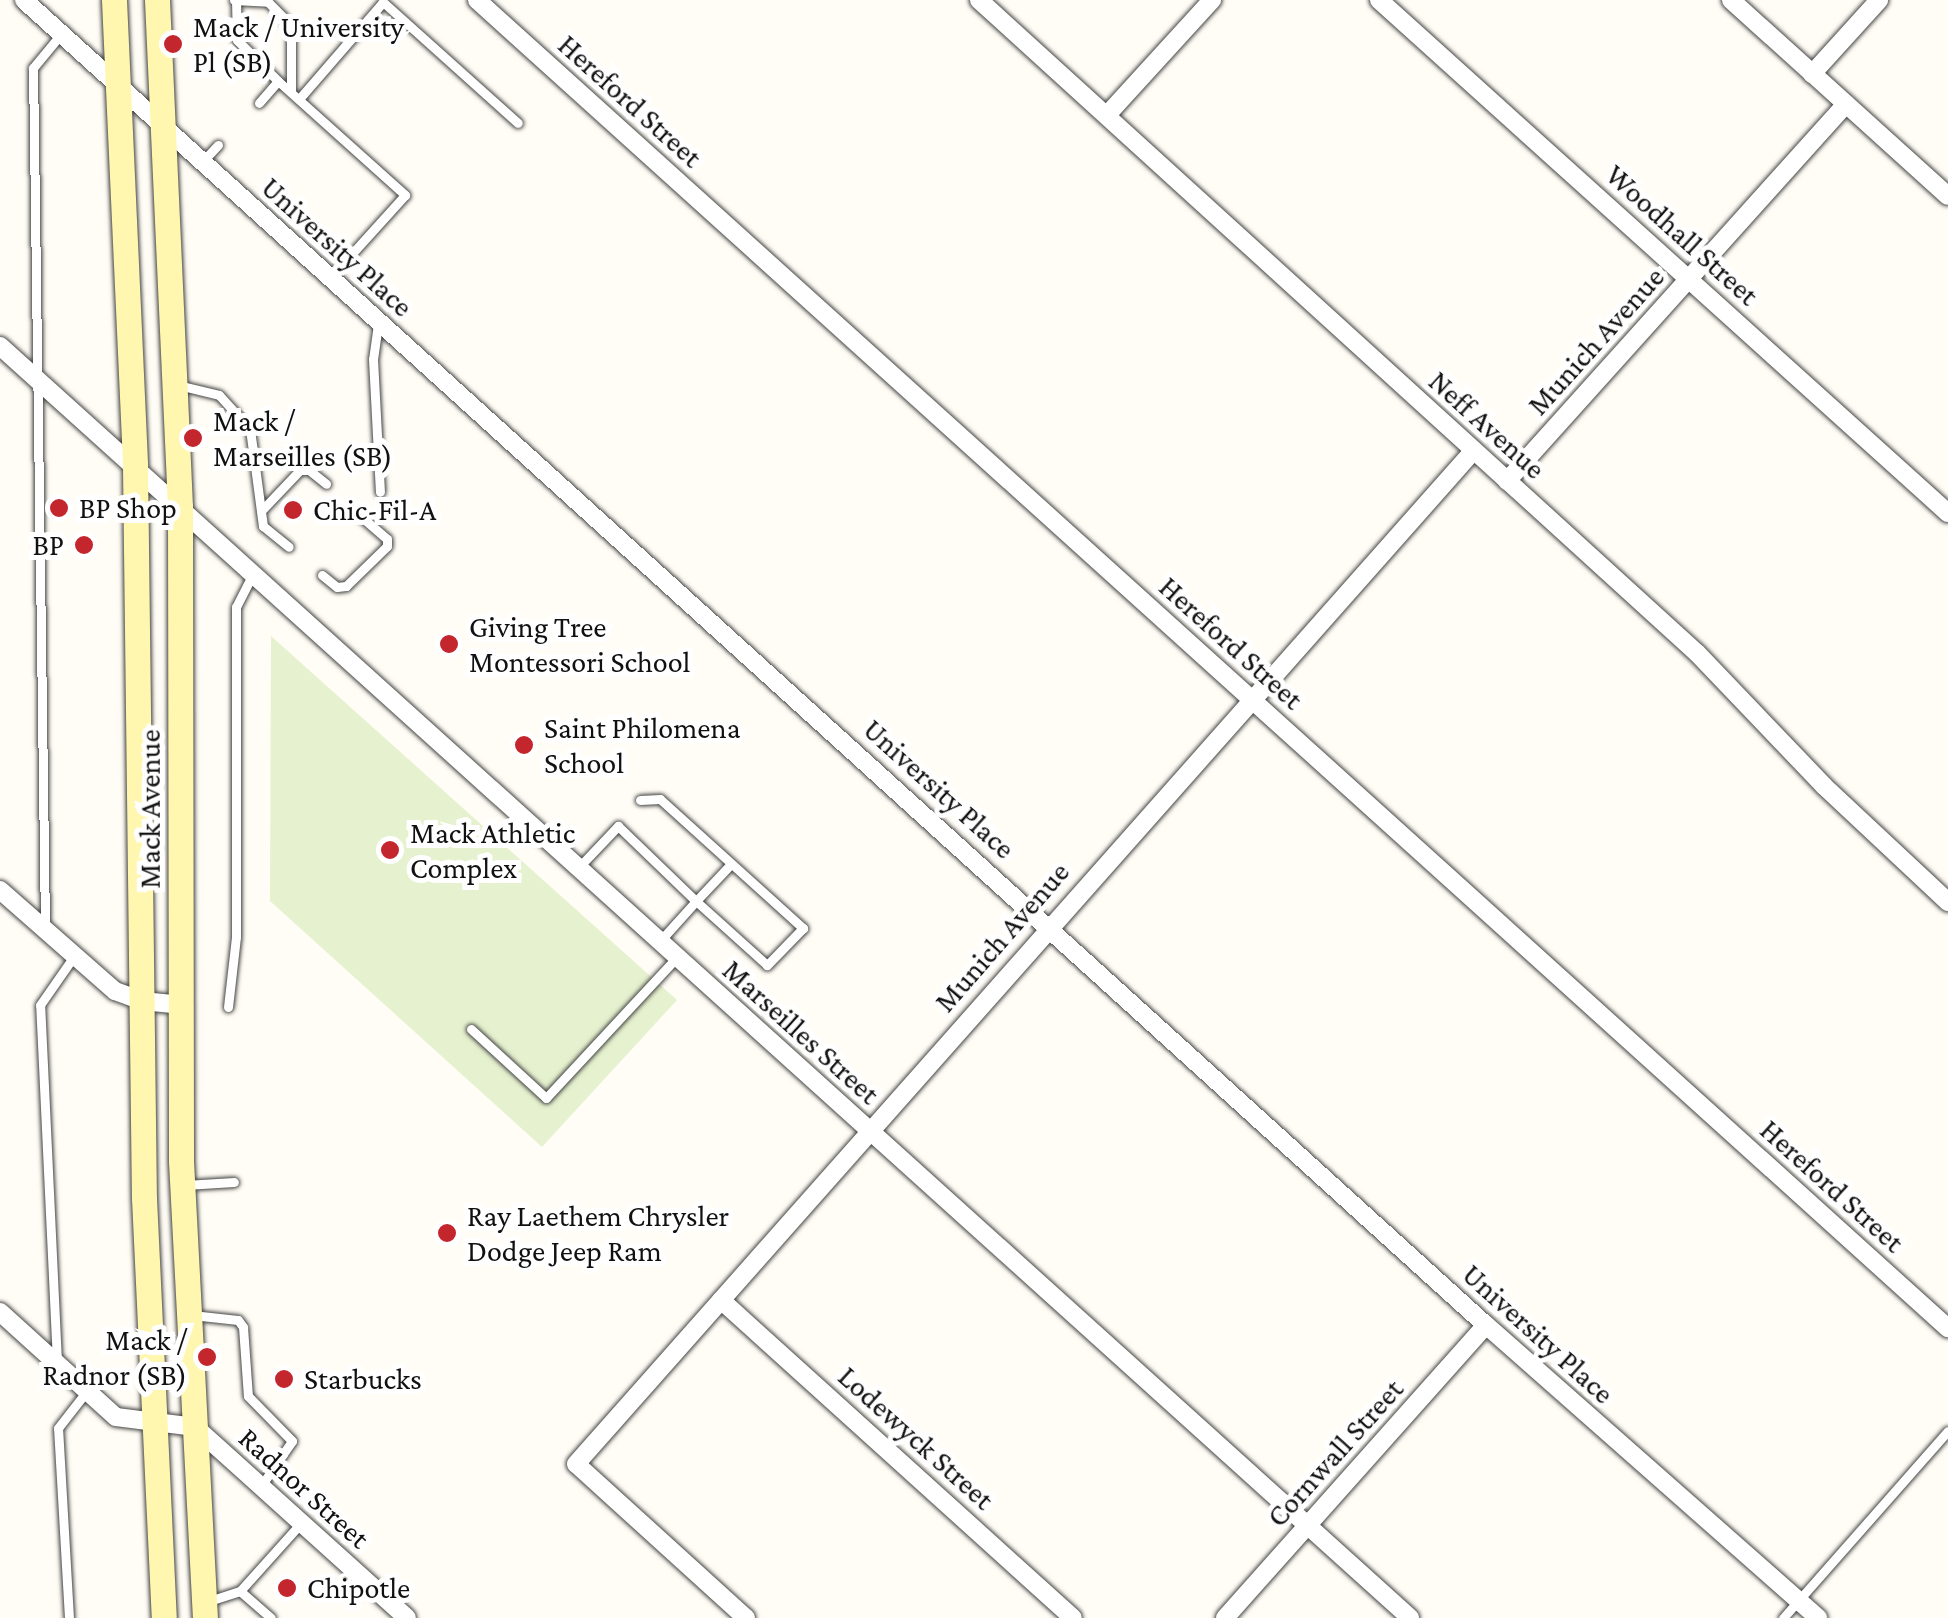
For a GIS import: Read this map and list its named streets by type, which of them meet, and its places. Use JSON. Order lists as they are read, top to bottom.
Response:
{
  "streets": {
    "main road": ["Mack Avenue"],
    "street": [
      "Hereford Street",
      "Woodhall Street",
      "University Place",
      "Munich Avenue",
      "Neff Avenue",
      "Marseilles Street",
      "Lodewyck Street",
      "Cornwall Street",
      "Radnor Street"
    ]
  },
  "crossings": [
    ["Hereford Street", "Munich Avenue"],
    ["Woodhall Street", "Munich Avenue"],
    ["University Place", "Munich Avenue"],
    ["University Place", "Mack Avenue"],
    ["University Place", "Cornwall Street"],
    ["Munich Avenue", "Neff Avenue"],
    ["Munich Avenue", "Marseilles Street"],
    ["Munich Avenue", "Lodewyck Street"],
    ["Mack Avenue", "Marseilles Street"],
    ["Mack Avenue", "Radnor Street"],
    ["Marseilles Street", "Cornwall Street"]
  ],
  "places": [
    "Mack / University Pl (SB)",
    "Mack / Marseilles (SB)",
    "BP Shop",
    "Chic-Fil-A",
    "BP",
    "Giving Tree Montessori School",
    "Saint Philomena School",
    "Mack Athletic Complex",
    "Ray Laethem Chrysler Dodge Jeep Ram",
    "Mack / Radnor (SB)",
    "Starbucks",
    "Chipotle"
  ]
}
